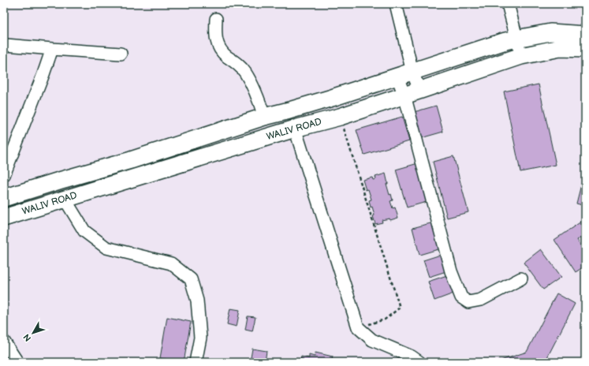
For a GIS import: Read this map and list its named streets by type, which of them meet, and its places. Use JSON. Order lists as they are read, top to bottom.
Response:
{
  "streets": {
    "main road": ["WALIV ROAD"]
  },
  "north": "bottom left"
}
